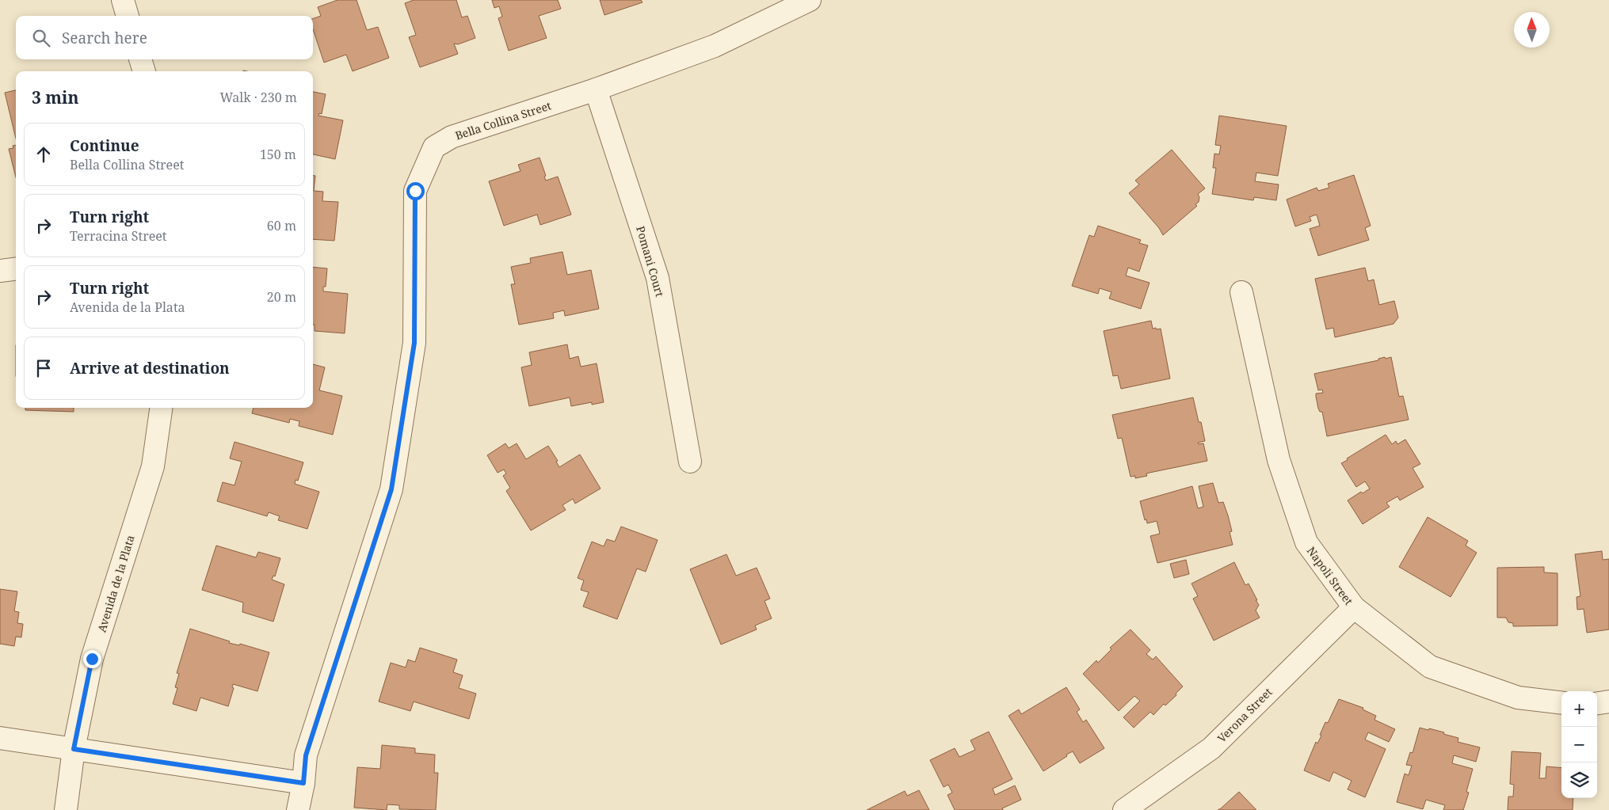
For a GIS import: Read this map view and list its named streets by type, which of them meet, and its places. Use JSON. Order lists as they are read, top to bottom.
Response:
{
  "streets": {
    "street": [
      "Bella Collina Street",
      "Pomani Court",
      "Napoli Street",
      "Avenida de la Plata",
      "Verona Street"
    ]
  },
  "crossings": [
    ["Bella Collina Street", "Pomani Court"],
    ["Napoli Street", "Verona Street"]
  ],
  "north": "top",
  "page": {
    "search": "Search here",
    "heading": ["3 min", "Walk · 230 m"],
    "list": [
      ["Continue", "Bella Collina Street", "150 m"],
      ["Turn right", "Terracina Street", "60 m"],
      ["Turn right", "Avenida de la Plata", "20 m"],
      "Arrive at destination"
    ],
    "map_buttons": ["+", "−"]
  }
}
